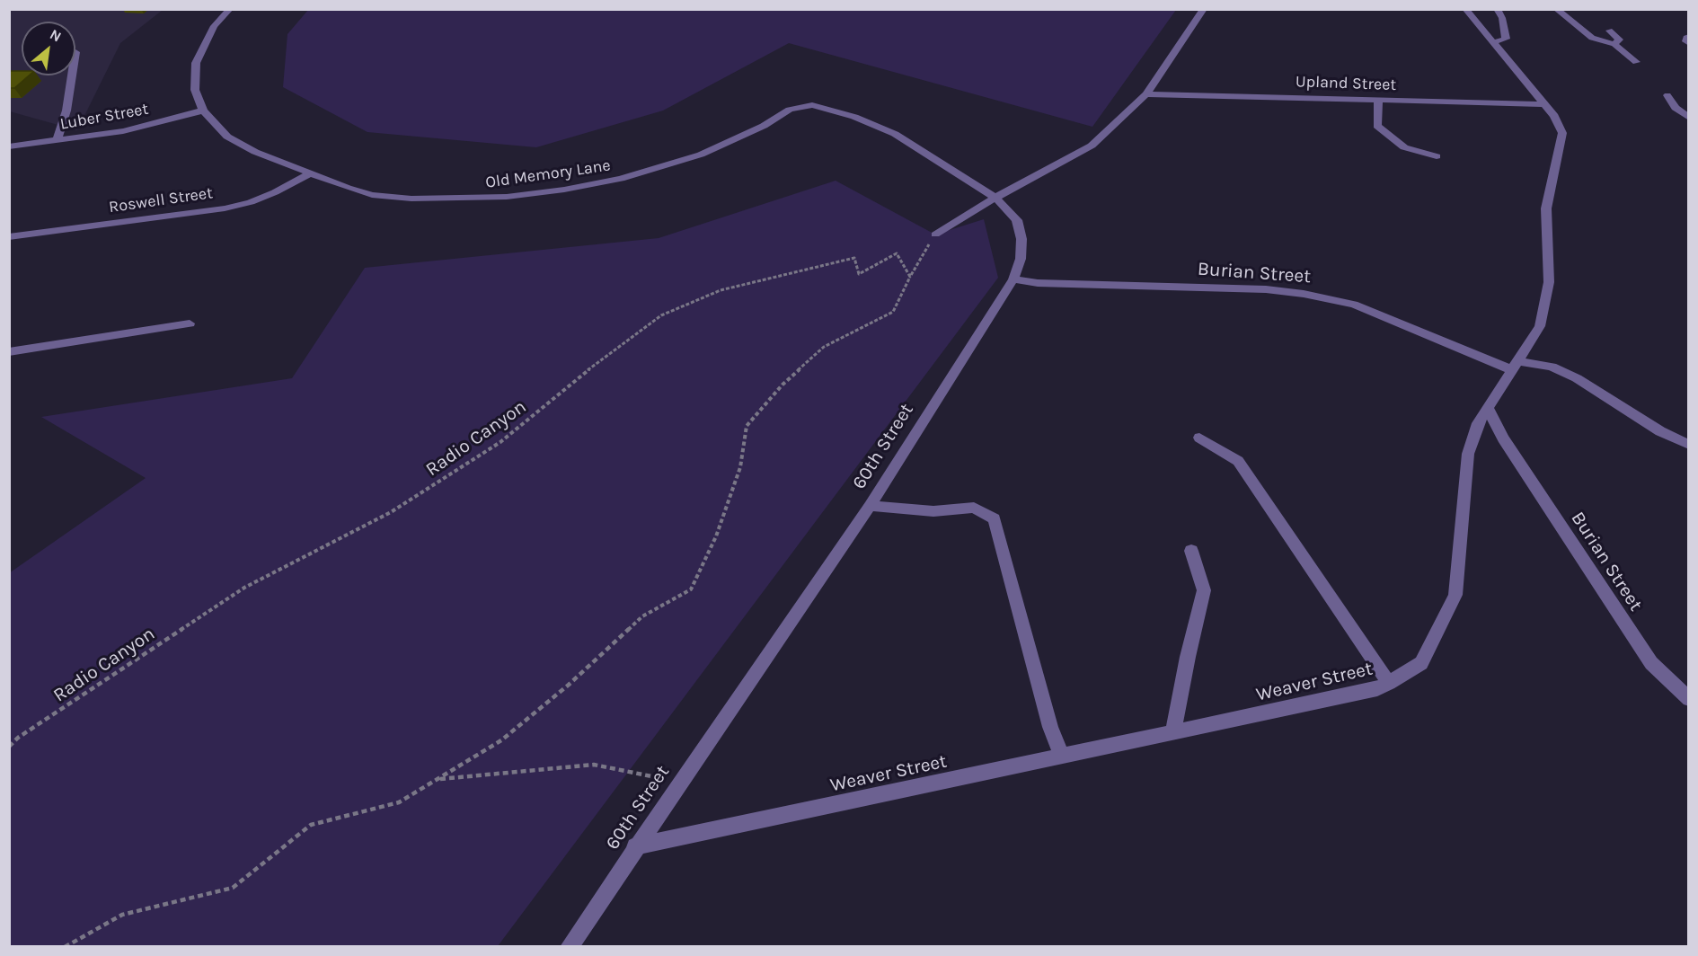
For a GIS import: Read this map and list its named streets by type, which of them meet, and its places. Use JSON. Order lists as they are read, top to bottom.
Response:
{
  "streets": {
    "street": [
      "Upland Street",
      "Luber Street",
      "Old Memory Lane",
      "Roswell Street",
      "Burian Street",
      "60th Street",
      "Weaver Street"
    ],
    "path": ["Radio Canyon"]
  },
  "crossings": [
    ["Upland Street", "Weaver Street"],
    ["Luber Street", "Old Memory Lane"],
    ["Old Memory Lane", "Roswell Street"],
    ["Old Memory Lane", "60th Street"],
    ["Burian Street", "60th Street"],
    ["Burian Street", "Weaver Street"],
    ["60th Street", "Weaver Street"]
  ],
  "north": "top right"
}
